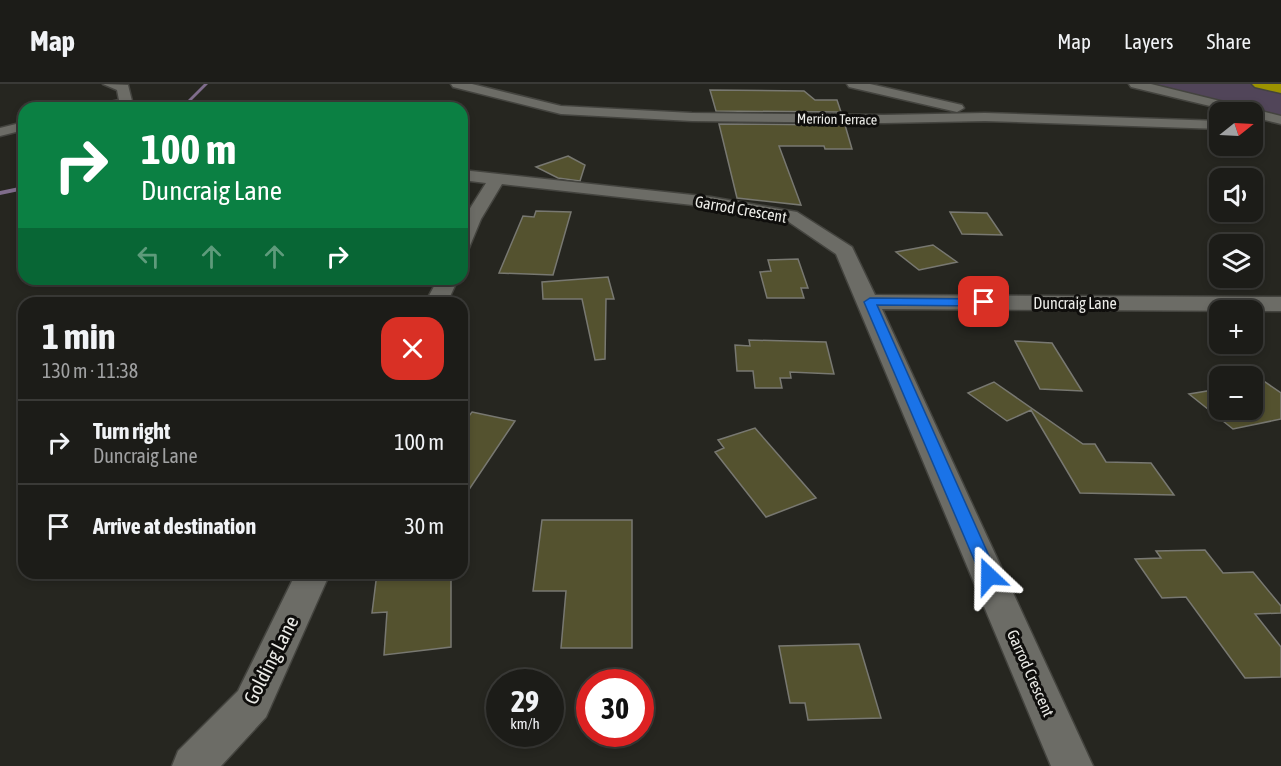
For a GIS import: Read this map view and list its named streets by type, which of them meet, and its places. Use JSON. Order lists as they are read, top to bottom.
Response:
{
  "streets": {
    "street": [
      "Merrion Terrace",
      "Garrod Crescent",
      "Duncraig Lane",
      "Golding Lane"
    ]
  },
  "crossings": [
    ["Garrod Crescent", "Duncraig Lane"]
  ],
  "north": "right",
  "page": {
    "header": "Map",
    "nav": ["Map", "Layers", "Share"],
    "map_buttons": ["+", "−"],
    "turn": ["100 m", "Duncraig Lane"],
    "heading": ["1 min", "130 m · 11:38"],
    "list": [
      {
        "name": "Turn right",
        "note": "Duncraig Lane",
        "value": "100 m"
      },
      {
        "name": "Arrive at destination",
        "value": "30 m"
      }
    ],
    "speed": "29 km/h",
    "limit": "30"
  }
}
